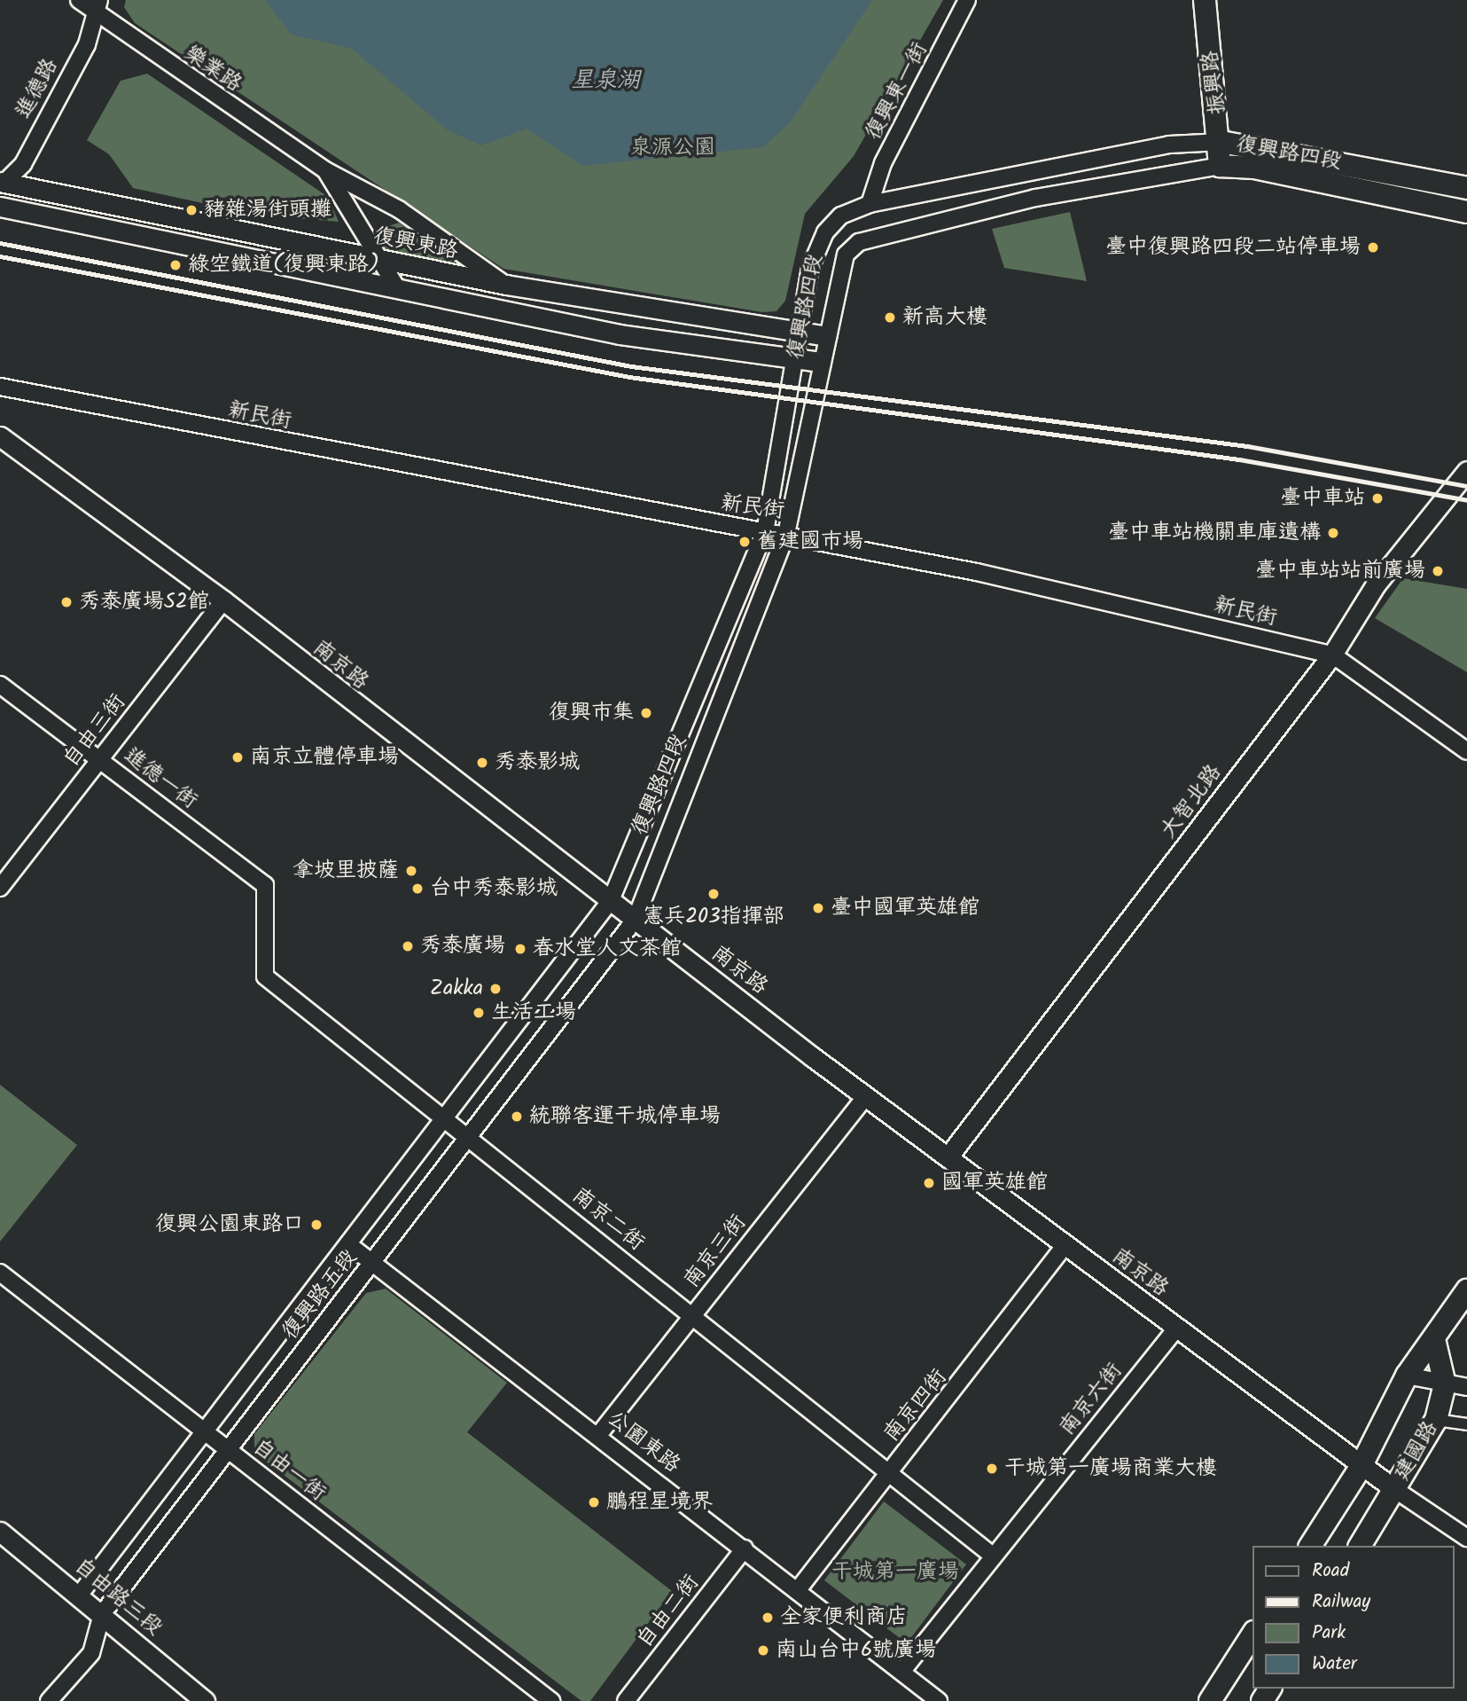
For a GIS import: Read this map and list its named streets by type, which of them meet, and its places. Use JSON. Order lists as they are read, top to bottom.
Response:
{
  "streets": {
    "main road": ["振興路", "復興路四段", "建國路"],
    "street": [
      "樂業路",
      "進德路",
      "復興東一街",
      "復興東路",
      "新民街",
      "南京路",
      "自由三街",
      "進德一街",
      "大智北路",
      "南京二街",
      "南京三街",
      "復興路五段",
      "南京六街",
      "南京四街",
      "公園東路",
      "自由一街",
      "自由路三段",
      "自由二街"
    ]
  },
  "crossings": [
    ["樂業路", "進德路"],
    ["樂業路", "復興東路"],
    ["振興路", "復興路四段"],
    ["進德路", "復興東路"],
    ["復興東一街", "復興路四段"],
    ["復興路四段", "復興東路"],
    ["復興路四段", "新民街"],
    ["復興路四段", "南京路"],
    ["復興路四段", "復興路五段"],
    ["新民街", "大智北路"],
    ["南京路", "自由三街"],
    ["南京路", "大智北路"],
    ["南京路", "南京三街"],
    ["南京路", "復興路五段"],
    ["南京路", "南京六街"],
    ["南京路", "南京四街"],
    ["南京路", "建國路"],
    ["自由三街", "進德一街"],
    ["進德一街", "南京二街"],
    ["南京二街", "南京三街"],
    ["南京二街", "復興路五段"],
    ["南京二街", "南京六街"],
    ["南京二街", "南京四街"],
    ["南京三街", "公園東路"],
    ["復興路五段", "公園東路"],
    ["復興路五段", "自由一街"],
    ["復興路五段", "自由路三段"],
    ["南京六街", "公園東路"],
    ["南京四街", "公園東路"],
    ["公園東路", "自由二街"]
  ],
  "water": ["星泉湖"],
  "parks": ["泉源公園", "干城第一廣場"],
  "places": [
    "豬雜湯街頭攤",
    "臺中復興路四段二站停車場",
    "綠空鐵道(復興東路)",
    "新高大樓",
    "臺中車站",
    "臺中車站機關車庫遺構",
    "舊建國市場",
    "臺中車站站前廣場",
    "秀泰廣場S2館",
    "復興市集",
    "南京立體停車場",
    "秀泰影城",
    "拿坡里披薩",
    "台中秀泰影城",
    "憲兵203指揮部",
    "臺中國軍英雄館",
    "秀泰廣場",
    "春水堂人文茶館",
    "Zakka",
    "生活工場",
    "統聯客運干城停車場",
    "國軍英雄館",
    "復興公園東路口",
    "干城第一廣場商業大樓",
    "鵬程星境界",
    "全家便利商店",
    "南山台中6號廣場"
  ],
  "legend": [
    "Road",
    "Railway",
    "Park",
    "Water"
  ]
}
